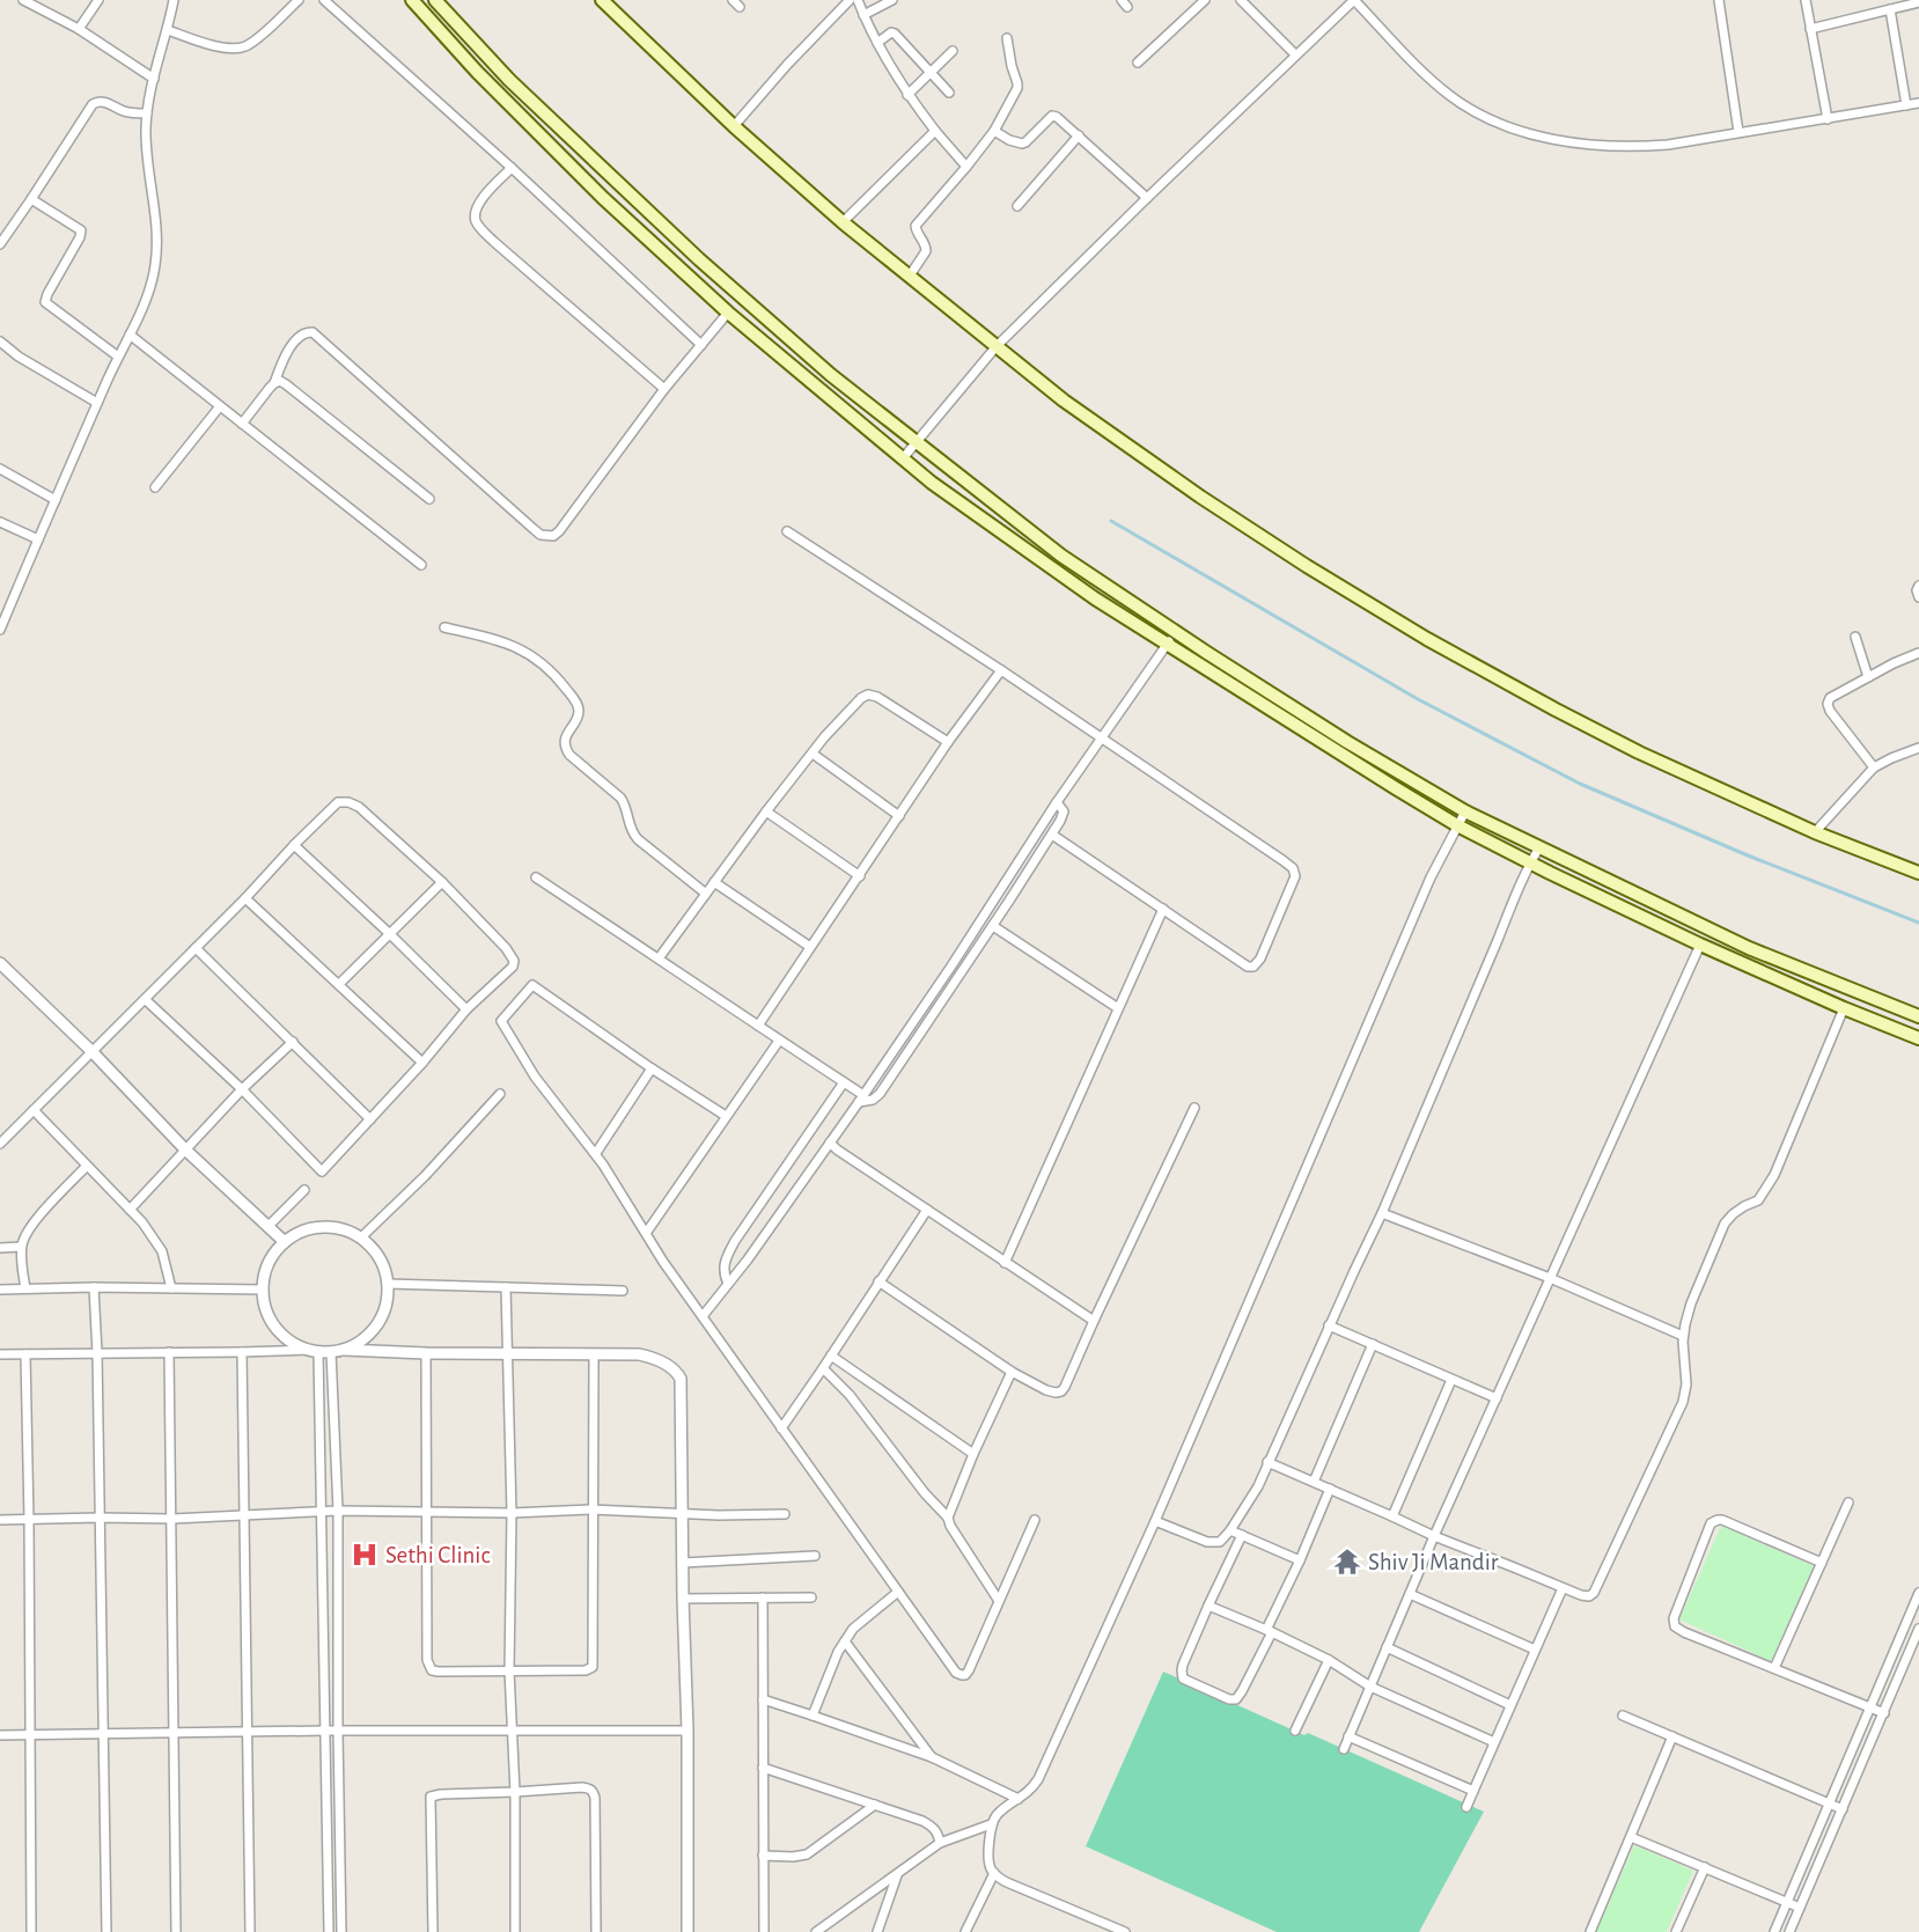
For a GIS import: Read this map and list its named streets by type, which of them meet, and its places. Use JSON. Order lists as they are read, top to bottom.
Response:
{
  "places": {
    "hospital": ["Sethi Clinic"],
    "temple": ["Shiv Ji Mandir"]
  }
}
